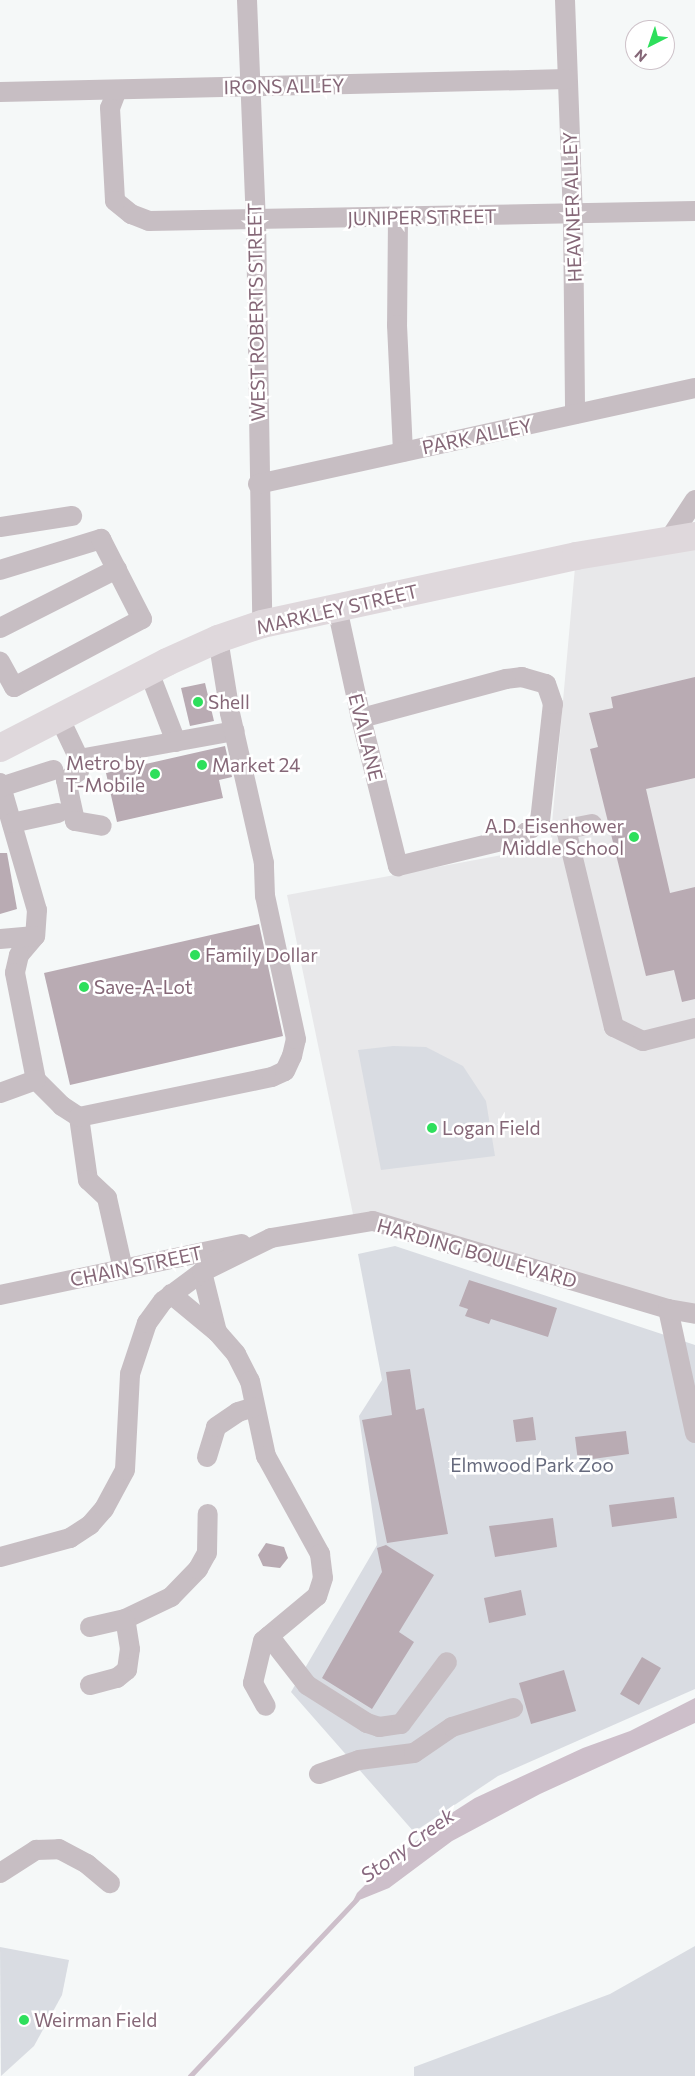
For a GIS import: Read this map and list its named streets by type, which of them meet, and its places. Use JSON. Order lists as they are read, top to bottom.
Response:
{
  "streets": {
    "highway": ["MARKLEY STREET"],
    "street": [
      "IRONS ALLEY",
      "HEAVNER ALLEY",
      "JUNIPER STREET",
      "WEST ROBERTS STREET",
      "PARK ALLEY",
      "EVA LANE",
      "HARDING BOULEVARD",
      "CHAIN STREET"
    ]
  },
  "crossings": [
    ["IRONS ALLEY", "HEAVNER ALLEY"],
    ["IRONS ALLEY", "JUNIPER STREET"],
    ["IRONS ALLEY", "WEST ROBERTS STREET"],
    ["HEAVNER ALLEY", "JUNIPER STREET"],
    ["HEAVNER ALLEY", "PARK ALLEY"],
    ["JUNIPER STREET", "WEST ROBERTS STREET"],
    ["WEST ROBERTS STREET", "PARK ALLEY"],
    ["WEST ROBERTS STREET", "MARKLEY STREET"],
    ["MARKLEY STREET", "EVA LANE"],
    ["HARDING BOULEVARD", "CHAIN STREET"]
  ],
  "water": ["Stony Creek"],
  "parks": ["Elmwood Park Zoo"],
  "places": [
    "Shell",
    "Market 24",
    "Metro by T-Mobile",
    "A.D. Eisenhower Middle School",
    "Family Dollar",
    "Save-A-Lot",
    "Logan Field",
    "Weirman Field"
  ],
  "north": "bottom left"
}
